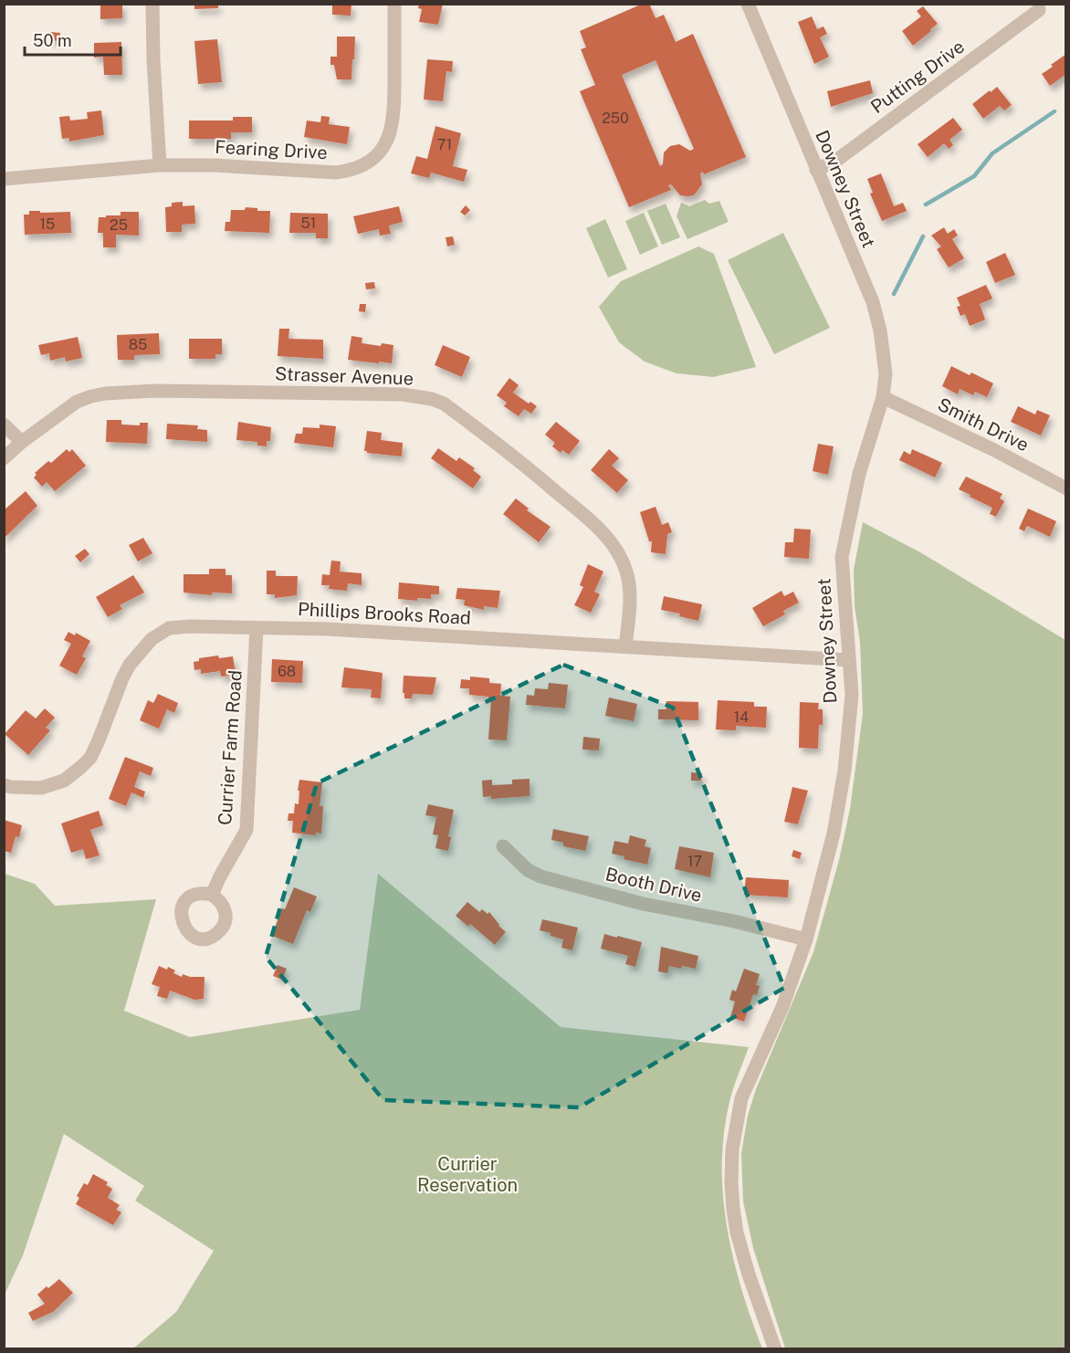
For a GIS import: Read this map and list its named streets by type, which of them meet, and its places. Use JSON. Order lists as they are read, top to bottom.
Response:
{
  "streets": {
    "street": [
      "Putting Drive",
      "Fearing Drive",
      "Downey Street",
      "Strasser Avenue",
      "Smith Drive",
      "Phillips Brooks Road",
      "Currier Farm Road",
      "Booth Drive"
    ]
  },
  "crossings": [
    ["Putting Drive", "Downey Street"],
    ["Downey Street", "Smith Drive"],
    ["Downey Street", "Phillips Brooks Road"],
    ["Downey Street", "Booth Drive"],
    ["Strasser Avenue", "Phillips Brooks Road"],
    ["Phillips Brooks Road", "Currier Farm Road"]
  ],
  "parks": ["Currier Reservation"],
  "house_numbers": [
    "250",
    "71",
    "51",
    "15",
    "25",
    "85",
    "68",
    "14",
    "17"
  ],
  "scale_bar": "50 m"
}
